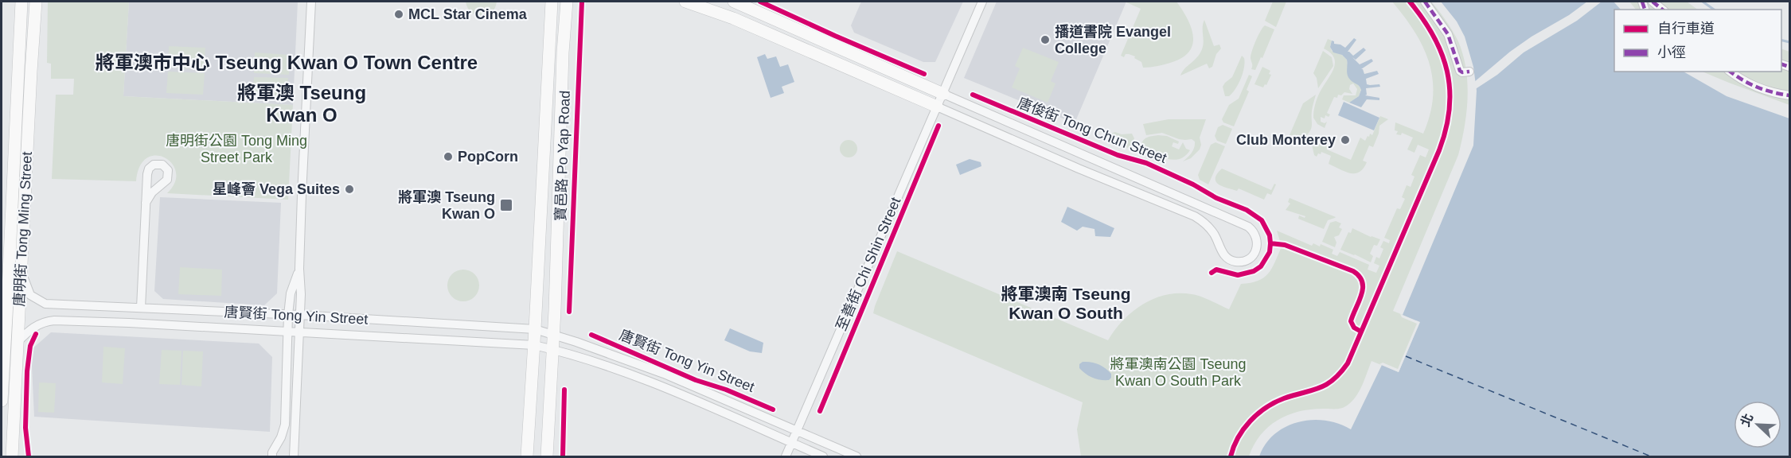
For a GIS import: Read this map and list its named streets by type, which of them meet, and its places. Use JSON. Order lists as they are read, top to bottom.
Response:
{
  "streets": {
    "main road": ["唐俊街 Tong Chun Street", "寶邑路 Po Yap Road", "唐明街 Tong Ming Street"],
    "street": ["至善街 Chi Shin Street", "唐賢街 Tong Yin Street"]
  },
  "crossings": [
    ["唐俊街 Tong Chun Street", "至善街 Chi Shin Street"],
    ["寶邑路 Po Yap Road", "唐賢街 Tong Yin Street"],
    ["唐明街 Tong Ming Street", "唐賢街 Tong Yin Street"],
    ["至善街 Chi Shin Street", "唐賢街 Tong Yin Street"]
  ],
  "districts": ["將軍澳市中心 Tseung Kwan O Town Centre", "將軍澳 Tseung Kwan O", "將軍澳南 Tseung Kwan O South"],
  "parks": ["唐明街公園 Tong Ming Street Park", "將軍澳南公園 Tseung Kwan O South Park"],
  "places": {
    "other": [
      "MCL Star Cinema",
      "播道書院 Evangel College",
      "Club Monterey",
      "PopCorn",
      "星峰薈 Vega Suites"
    ],
    "transit": ["將軍澳 Tseung Kwan O"]
  },
  "legend": ["自行車道", "小徑"],
  "north": "top left"
}
